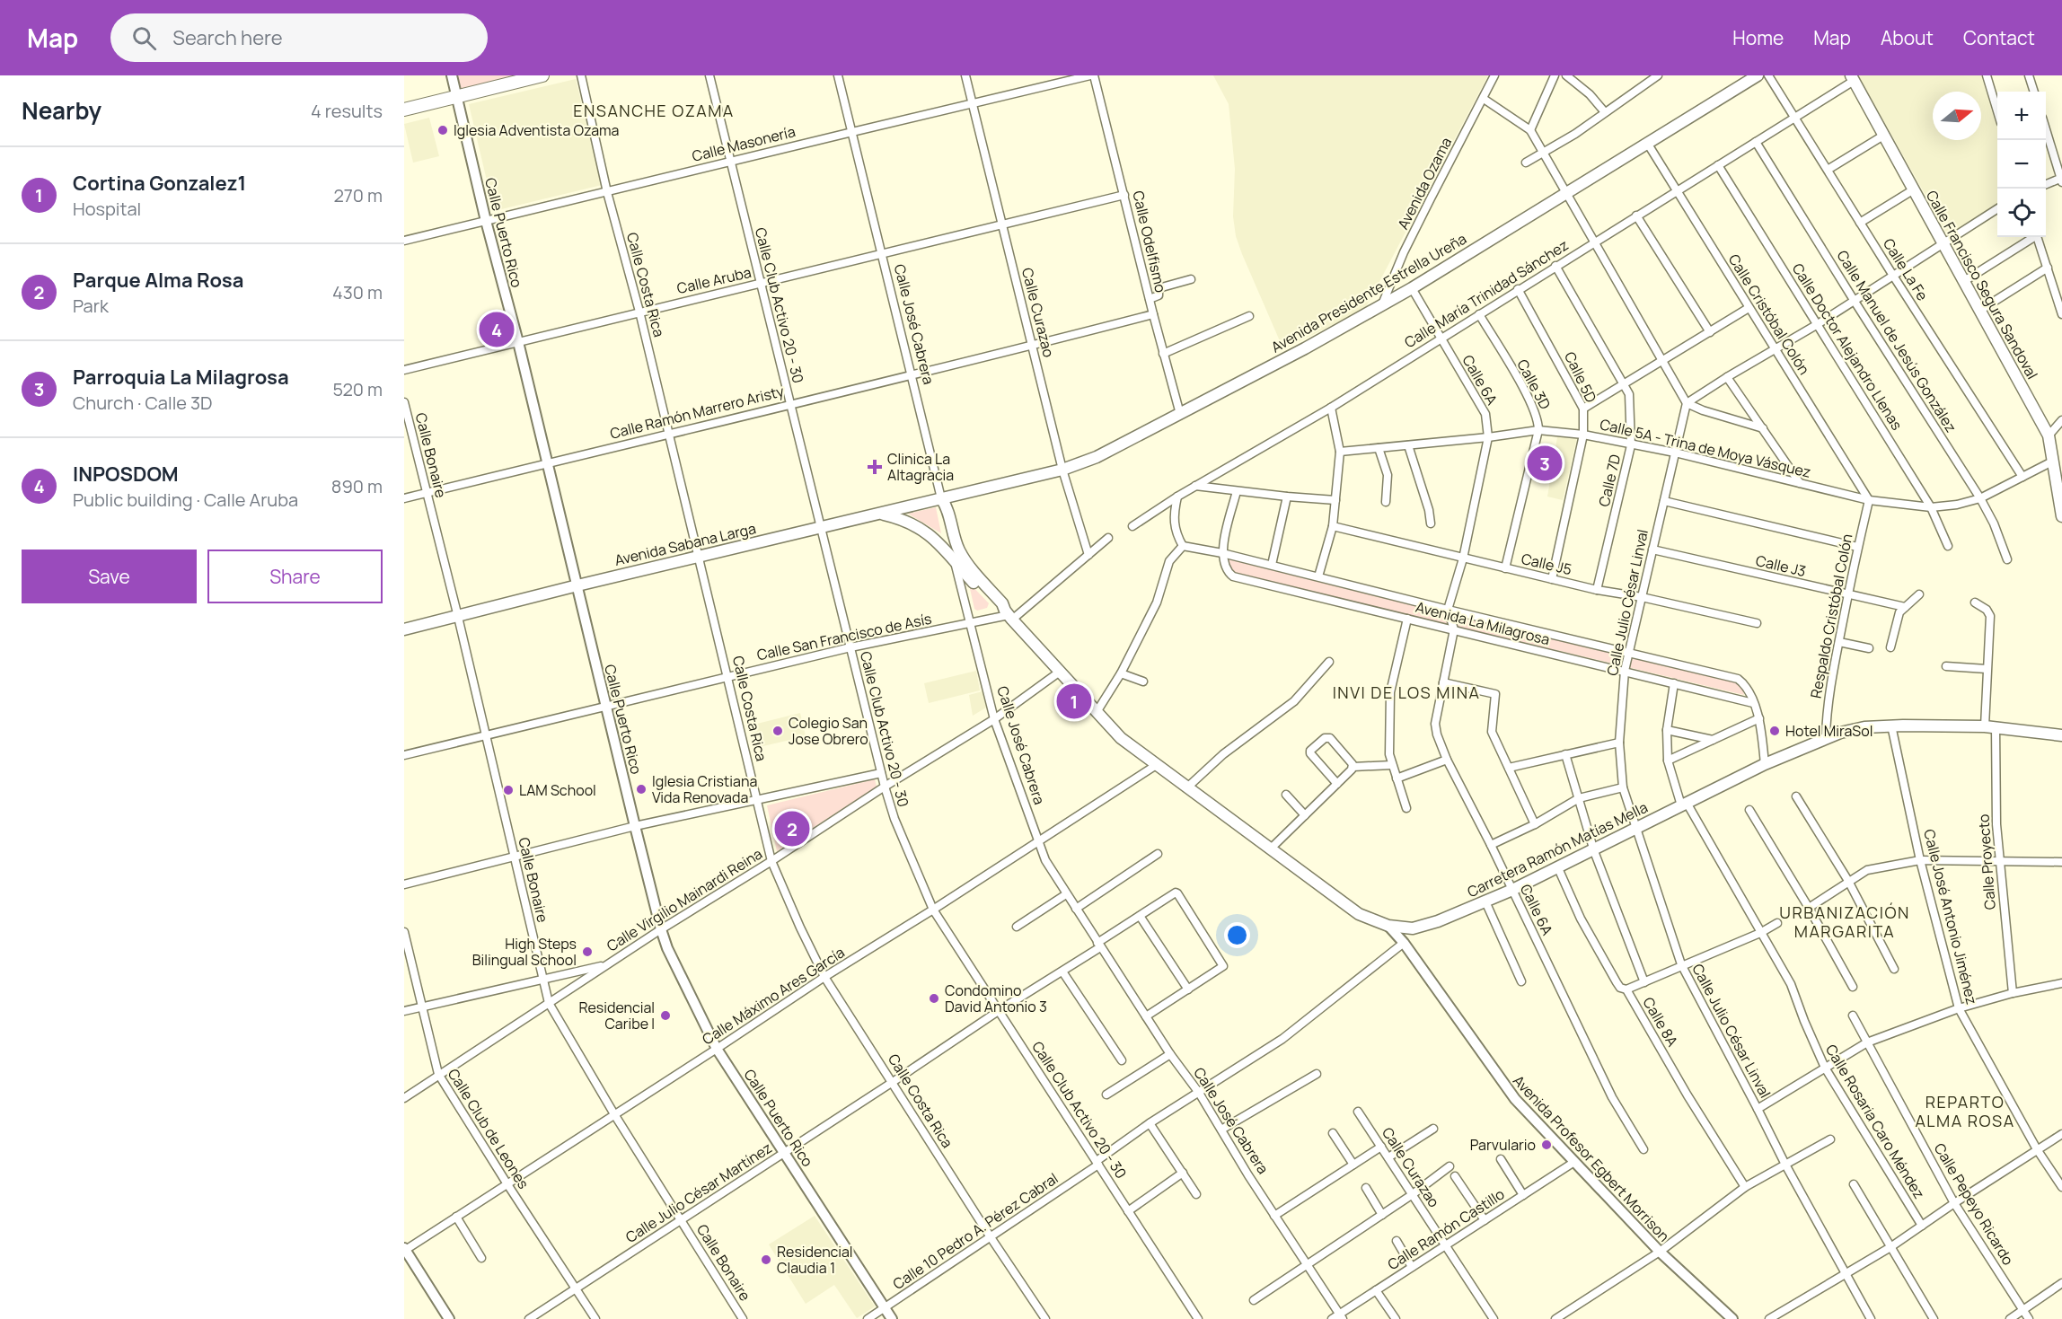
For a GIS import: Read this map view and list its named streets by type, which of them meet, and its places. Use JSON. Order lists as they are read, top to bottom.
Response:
{
  "streets": {
    "main road": [
      "Calle Francisco Segura Sandoval",
      "Avenida Presidente Estrella Ureña",
      "Calle José Cabrera",
      "Avenida Sabana Larga",
      "Carretera Ramón Matías Mella"
    ],
    "street": [
      "Calle Masonería",
      "Avenida Ozama",
      "Calle Puerto Rico",
      "Calle Odelfismo",
      "Calle La Fe",
      "Calle Aruba",
      "Calle Costa Rica",
      "Calle María Trinidad Sánchez",
      "Calle Club Activo 20 - 30",
      "Calle Curazao",
      "Calle Cristóbal Colón",
      "Calle Manuel de Jesús González",
      "Calle Doctor Alejandro Llenas",
      "Calle 5D",
      "Calle 6A",
      "Calle 3D",
      "Calle Ramón Marrero Aristy",
      "Calle 5A - Trina de Moya Vásquez",
      "Calle Bonaire",
      "Calle 7D",
      "Calle J5",
      "Calle J3",
      "Calle Julio César Linval",
      "Respaldo Cristóbal Colón",
      "Avenida La Milagrosa",
      "Calle San Francisco de Asís",
      "Calle Proyecto",
      "Calle Virgilio Mainardi Reina",
      "Calle José Antonio Jiménez",
      "Calle Máximo Ares García",
      "Calle 8A",
      "Calle Rosaria Caro Méndez",
      "Calle Club de Leones",
      "Avenida Profesor Egbert Morrison",
      "Calle Julio César Martínez",
      "Calle Pepeyo Ricardo",
      "Calle Ramón Castillo",
      "Calle 10 Pedro A. Pérez Cabral"
    ]
  },
  "crossings": [
    ["Calle Masonería", "Calle Puerto Rico"],
    ["Calle Masonería", "Calle Odelfismo"],
    ["Calle Masonería", "Calle Costa Rica"],
    ["Calle Masonería", "Calle Club Activo 20 - 30"],
    ["Calle Masonería", "Calle Curazao"],
    ["Calle Masonería", "Calle José Cabrera"],
    ["Avenida Ozama", "Avenida Presidente Estrella Ureña"],
    ["Calle Puerto Rico", "Calle Aruba"],
    ["Calle Puerto Rico", "Calle Ramón Marrero Aristy"],
    ["Calle Puerto Rico", "Avenida Sabana Larga"],
    ["Calle Puerto Rico", "Calle San Francisco de Asís"],
    ["Calle Puerto Rico", "Calle Virgilio Mainardi Reina"],
    ["Calle Puerto Rico", "Calle Máximo Ares García"],
    ["Calle Puerto Rico", "Calle Julio César Martínez"],
    ["Calle Puerto Rico", "Calle 10 Pedro A. Pérez Cabral"],
    ["Calle Odelfismo", "Calle Aruba"],
    ["Calle Odelfismo", "Avenida Presidente Estrella Ureña"],
    ["Calle Odelfismo", "Calle Ramón Marrero Aristy"],
    ["Calle La Fe", "Calle María Trinidad Sánchez"],
    ["Calle La Fe", "Calle 5A - Trina de Moya Vásquez"],
    ["Calle Aruba", "Calle Costa Rica"],
    ["Calle Aruba", "Calle Club Activo 20 - 30"],
    ["Calle Aruba", "Calle Curazao"],
    ["Calle Aruba", "Calle José Cabrera"],
    ["Calle Costa Rica", "Calle Ramón Marrero Aristy"],
    ["Calle Costa Rica", "Avenida Sabana Larga"],
    ["Calle Costa Rica", "Calle San Francisco de Asís"],
    ["Calle Costa Rica", "Calle Virgilio Mainardi Reina"],
    ["Calle Costa Rica", "Calle Máximo Ares García"],
    ["Calle Costa Rica", "Calle Julio César Martínez"],
    ["Calle Costa Rica", "Calle 10 Pedro A. Pérez Cabral"],
    ["Calle Francisco Segura Sandoval", "Calle María Trinidad Sánchez"],
    ["Calle Francisco Segura Sandoval", "Calle 5A - Trina de Moya Vásquez"],
    ["Avenida Presidente Estrella Ureña", "Calle Curazao"],
    ["Avenida Presidente Estrella Ureña", "Calle Cristóbal Colón"],
    ["Avenida Presidente Estrella Ureña", "Calle 6A"],
    ["Avenida Presidente Estrella Ureña", "Avenida Sabana Larga"],
    ["Calle María Trinidad Sánchez", "Calle Cristóbal Colón"],
    ["Calle María Trinidad Sánchez", "Calle Manuel de Jesús González"],
    ["Calle María Trinidad Sánchez", "Calle Doctor Alejandro Llenas"],
    ["Calle María Trinidad Sánchez", "Calle 5D"],
    ["Calle María Trinidad Sánchez", "Calle 6A"],
    ["Calle María Trinidad Sánchez", "Calle 3D"],
    ["Calle María Trinidad Sánchez", "Calle 7D"],
    ["Calle Club Activo 20 - 30", "Calle Ramón Marrero Aristy"],
    ["Calle Club Activo 20 - 30", "Avenida Sabana Larga"],
    ["Calle Club Activo 20 - 30", "Calle San Francisco de Asís"],
    ["Calle Club Activo 20 - 30", "Calle Virgilio Mainardi Reina"],
    ["Calle Club Activo 20 - 30", "Calle Máximo Ares García"],
    ["Calle Club Activo 20 - 30", "Calle Julio César Martínez"],
    ["Calle Club Activo 20 - 30", "Calle 10 Pedro A. Pérez Cabral"],
    ["Calle Curazao", "Calle Ramón Marrero Aristy"],
    ["Calle Curazao", "Calle Ramón Castillo"],
    ["Calle Cristóbal Colón", "Calle 5A - Trina de Moya Vásquez"],
    ["Calle Cristóbal Colón", "Respaldo Cristóbal Colón"],
    ["Calle José Cabrera", "Calle Ramón Marrero Aristy"],
    ["Calle José Cabrera", "Avenida Sabana Larga"],
    ["Calle José Cabrera", "Calle San Francisco de Asís"],
    ["Calle José Cabrera", "Carretera Ramón Matías Mella"],
    ["Calle José Cabrera", "Calle Virgilio Mainardi Reina"],
    ["Calle José Cabrera", "Calle Máximo Ares García"],
    ["Calle José Cabrera", "Calle Julio César Martínez"],
    ["Calle José Cabrera", "Calle Ramón Castillo"],
    ["Calle José Cabrera", "Calle 10 Pedro A. Pérez Cabral"],
    ["Calle Manuel de Jesús González", "Calle 5A - Trina de Moya Vásquez"],
    ["Calle Doctor Alejandro Llenas", "Calle 5A - Trina de Moya Vásquez"],
    ["Calle 5D", "Calle 5A - Trina de Moya Vásquez"],
    ["Calle 5D", "Calle J5"],
    ["Calle 6A", "Calle 5A - Trina de Moya Vásquez"],
    ["Calle 6A", "Calle J5"],
    ["Calle 6A", "Avenida La Milagrosa"],
    ["Calle 6A", "Carretera Ramón Matías Mella"],
    ["Calle 3D", "Calle 5A - Trina de Moya Vásquez"],
    ["Calle 3D", "Calle J5"],
    ["Calle Ramón Marrero Aristy", "Calle Bonaire"],
    ["Calle 5A - Trina de Moya Vásquez", "Calle 7D"],
    ["Calle 5A - Trina de Moya Vásquez", "Calle Julio César Linval"],
    ["Calle 5A - Trina de Moya Vásquez", "Respaldo Cristóbal Colón"],
    ["Calle Bonaire", "Avenida Sabana Larga"],
    ["Calle Bonaire", "Calle San Francisco de Asís"],
    ["Calle Bonaire", "Calle Virgilio Mainardi Reina"],
    ["Calle Bonaire", "Calle Máximo Ares García"],
    ["Calle Bonaire", "Calle Julio César Martínez"],
    ["Calle 7D", "Calle J5"],
    ["Avenida Sabana Larga", "Carretera Ramón Matías Mella"],
    ["Calle J5", "Calle Julio César Linval"],
    ["Calle J3", "Calle Julio César Linval"],
    ["Calle J3", "Respaldo Cristóbal Colón"],
    ["Calle Julio César Linval", "Avenida La Milagrosa"],
    ["Calle Julio César Linval", "Carretera Ramón Matías Mella"],
    ["Respaldo Cristóbal Colón", "Carretera Ramón Matías Mella"],
    ["Avenida La Milagrosa", "Carretera Ramón Matías Mella"],
    ["Avenida La Milagrosa", "Calle Rosaria Caro Méndez"],
    ["Calle San Francisco de Asís", "Carretera Ramón Matías Mella"],
    ["Carretera Ramón Matías Mella", "Calle Proyecto"],
    ["Carretera Ramón Matías Mella", "Calle Virgilio Mainardi Reina"],
    ["Carretera Ramón Matías Mella", "Calle José Antonio Jiménez"],
    ["Carretera Ramón Matías Mella", "Calle Máximo Ares García"],
    ["Carretera Ramón Matías Mella", "Calle 8A"],
    ["Carretera Ramón Matías Mella", "Calle Rosaria Caro Méndez"],
    ["Carretera Ramón Matías Mella", "Avenida Profesor Egbert Morrison"],
    ["Calle Virgilio Mainardi Reina", "Calle Club de Leones"],
    ["Calle Máximo Ares García", "Calle Club de Leones"],
    ["Calle Club de Leones", "Calle Julio César Martínez"],
    ["Avenida Profesor Egbert Morrison", "Calle Ramón Castillo"],
    ["Avenida Profesor Egbert Morrison", "Calle 10 Pedro A. Pérez Cabral"]
  ],
  "districts": [
    "ENSANCHE OZAMA",
    "INVI DE LOS MINA",
    "URBANIZACIÓN MARGARITA",
    "REPARTO ALMA ROSA"
  ],
  "places": {
    "other": [
      "Iglesia Adventista Ozama",
      "Colegio San Jose Obrero",
      "Hotel MiraSol",
      "Iglesia Cristiana Vida Renovada",
      "LAM School",
      "High Steps Bilingual School",
      "Condomino David Antonio 3",
      "Residencial Caribe I",
      "Parvulario",
      "Residencial Claudia 1"
    ],
    "health": ["Clinica La Altagracia"]
  },
  "north": "right",
  "page": {
    "header": "Map",
    "search": "Search here",
    "nav": [
      "Home",
      "Map",
      "About",
      "Contact"
    ],
    "heading": ["Nearby", "4 results"],
    "map_buttons": ["+", "−"],
    "list": [
      {
        "mark": "1",
        "name": "Cortina Gonzalez1",
        "note": "Hospital",
        "value": "270 m"
      },
      {
        "mark": "2",
        "name": "Parque Alma Rosa",
        "note": "Park",
        "value": "430 m"
      },
      {
        "mark": "3",
        "name": "Parroquia La Milagrosa",
        "note": "Church · Calle 3D",
        "value": "520 m"
      },
      {
        "mark": "4",
        "name": "INPOSDOM",
        "note": "Public building · Calle Aruba",
        "value": "890 m"
      }
    ],
    "pins": [
      "4",
      "3",
      "1",
      "2"
    ],
    "buttons": ["Save", "Share"]
  }
}
